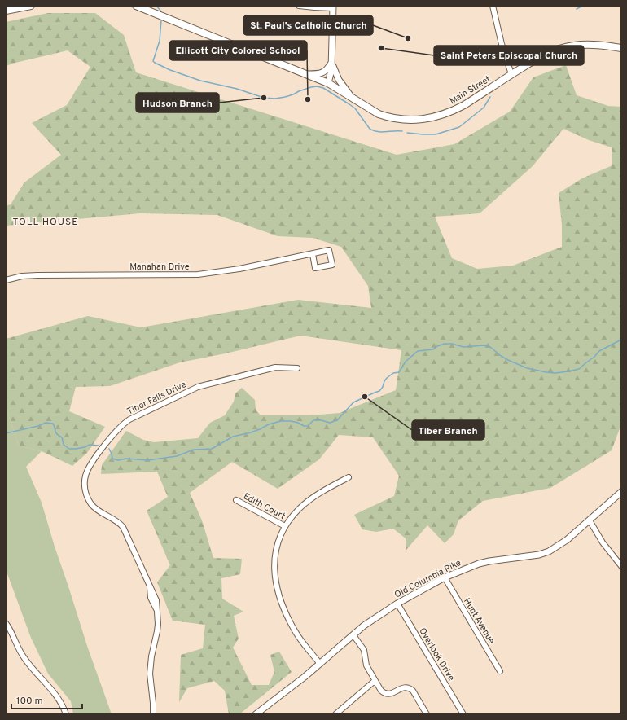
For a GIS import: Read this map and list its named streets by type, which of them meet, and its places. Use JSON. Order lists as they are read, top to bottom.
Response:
{
  "streets": {
    "main road": ["Main Street"],
    "street": [
      "Manahan Drive",
      "Tiber Falls Drive",
      "Edith Court",
      "Old Columbia Pike",
      "Hunt Avenue",
      "Overlook Drive"
    ]
  },
  "crossings": [
    ["Old Columbia Pike", "Hunt Avenue"],
    ["Old Columbia Pike", "Overlook Drive"]
  ],
  "districts": ["TOLL HOUSE"],
  "places": [
    "St. Paul's Catholic Church",
    "Saint Peters Episcopal Church",
    "Hudson Branch",
    "Ellicott City Colored School",
    "Tiber Branch"
  ],
  "scale_bar": "100 m"
}
